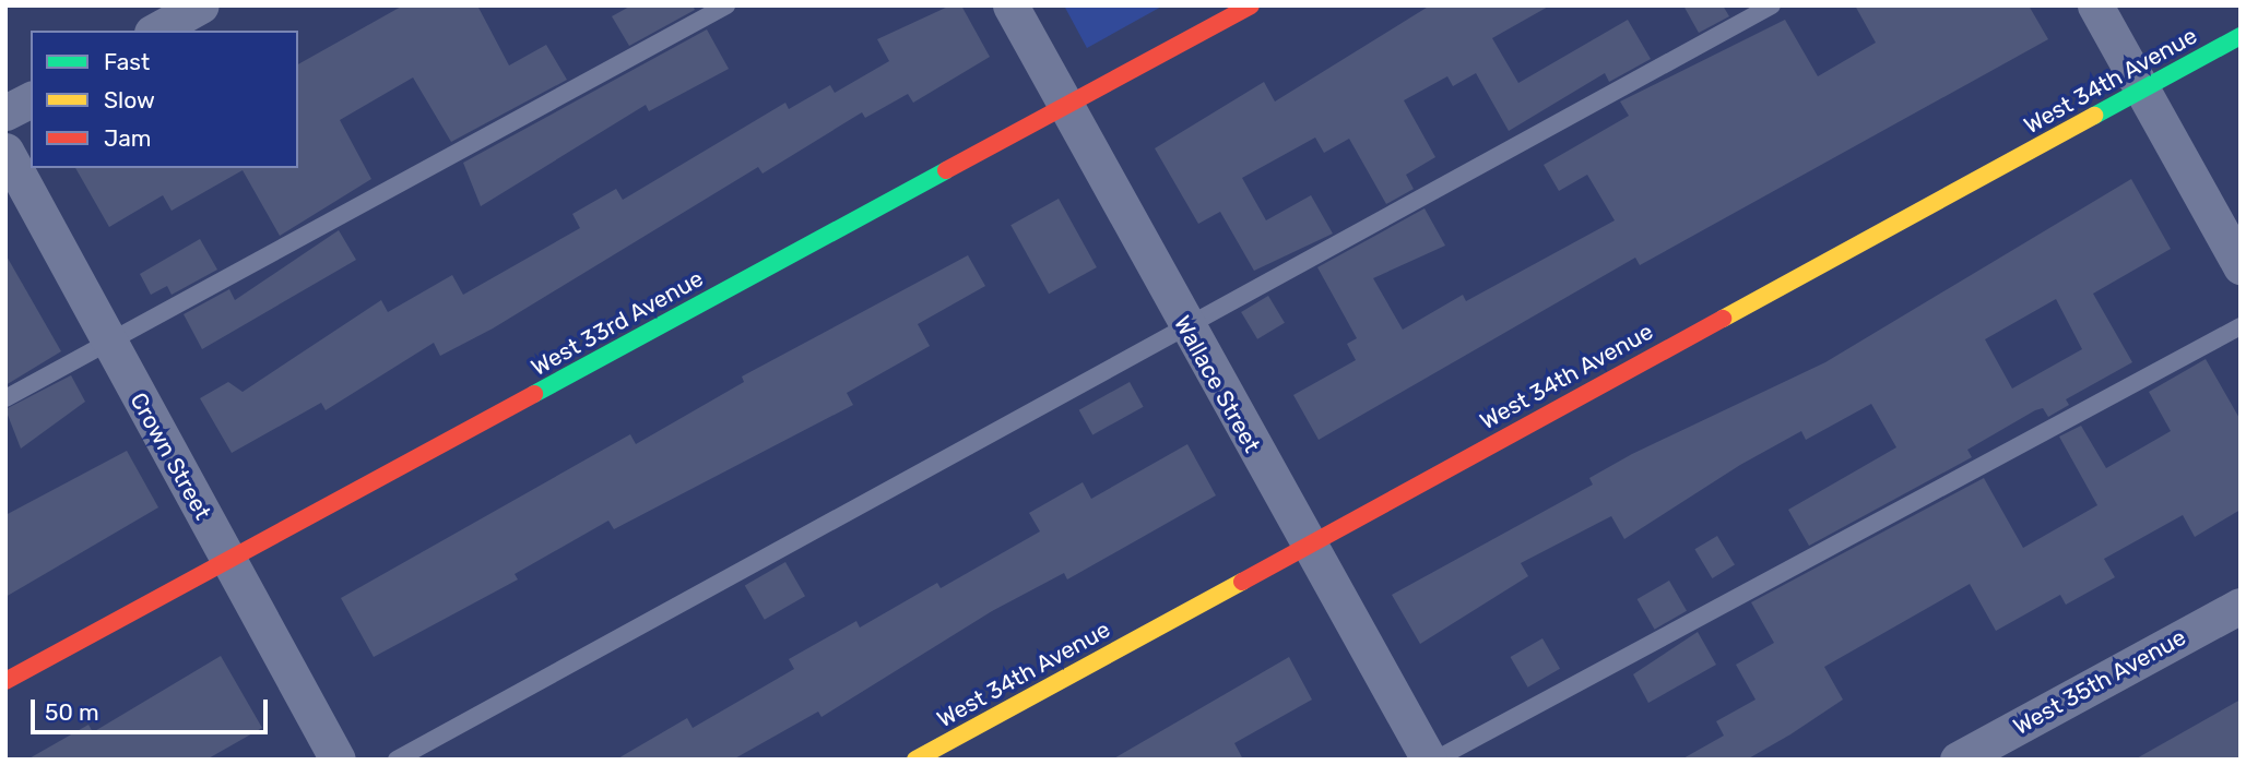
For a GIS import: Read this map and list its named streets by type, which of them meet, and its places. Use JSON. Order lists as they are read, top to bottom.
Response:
{
  "streets": {
    "street": [
      "West 34th Avenue",
      "West 33rd Avenue",
      "Wallace Street",
      "Crown Street",
      "West 35th Avenue"
    ]
  },
  "crossings": [
    ["West 34th Avenue", "Wallace Street"],
    ["West 33rd Avenue", "Wallace Street"],
    ["West 33rd Avenue", "Crown Street"]
  ],
  "legend": ["Fast", "Slow", "Jam"],
  "scale_bar": "50 m"
}
